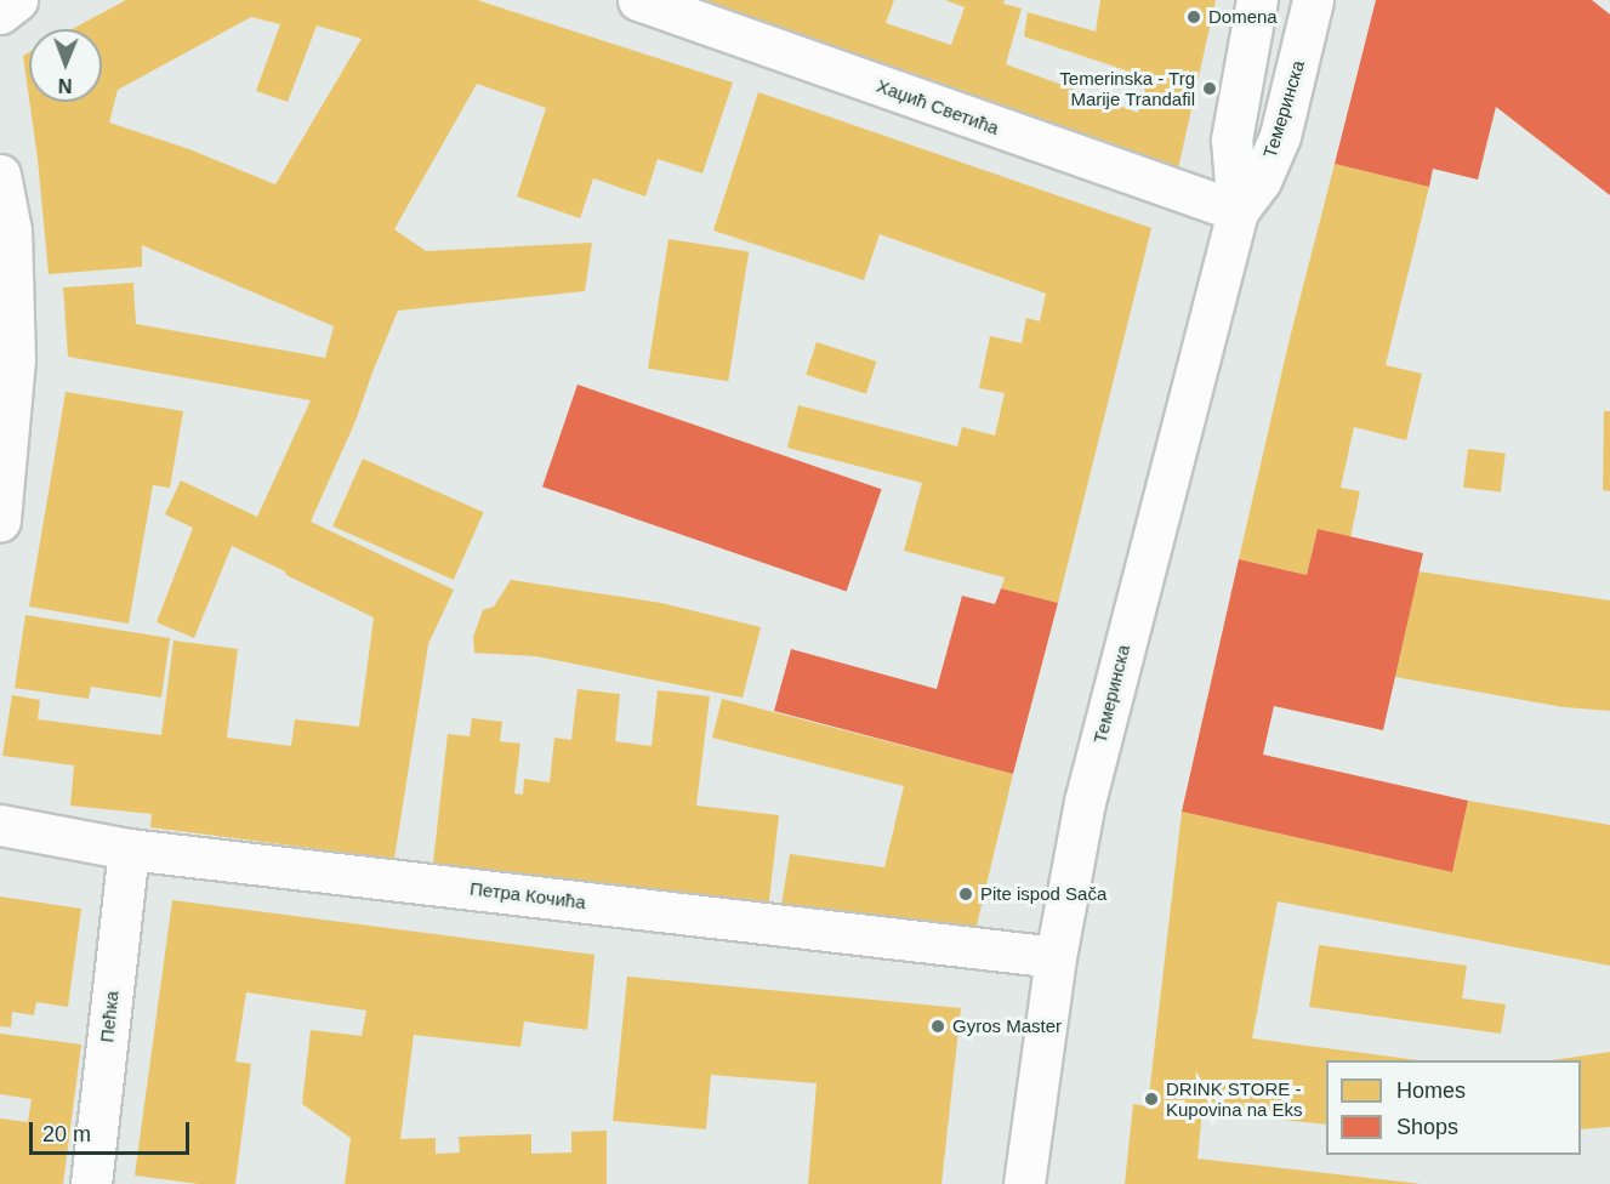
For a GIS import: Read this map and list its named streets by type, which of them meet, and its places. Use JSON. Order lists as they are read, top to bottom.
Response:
{
  "streets": {
    "street": [
      "Хаџић Светића",
      "Темеринска",
      "Петра Кочића",
      "Пећка"
    ]
  },
  "crossings": [
    ["Хаџић Светића", "Темеринска"],
    ["Темеринска", "Петра Кочића"],
    ["Петра Кочића", "Пећка"]
  ],
  "places": [
    "Domena",
    "Temerinska - Trg Marije Trandafil",
    "Pite ispod Sača",
    "Gyros Master",
    "DRINK STORE - Kupovina na Eks"
  ],
  "legend": ["Homes", "Shops"],
  "scale_bar": "20 m",
  "north": "bottom"
}
